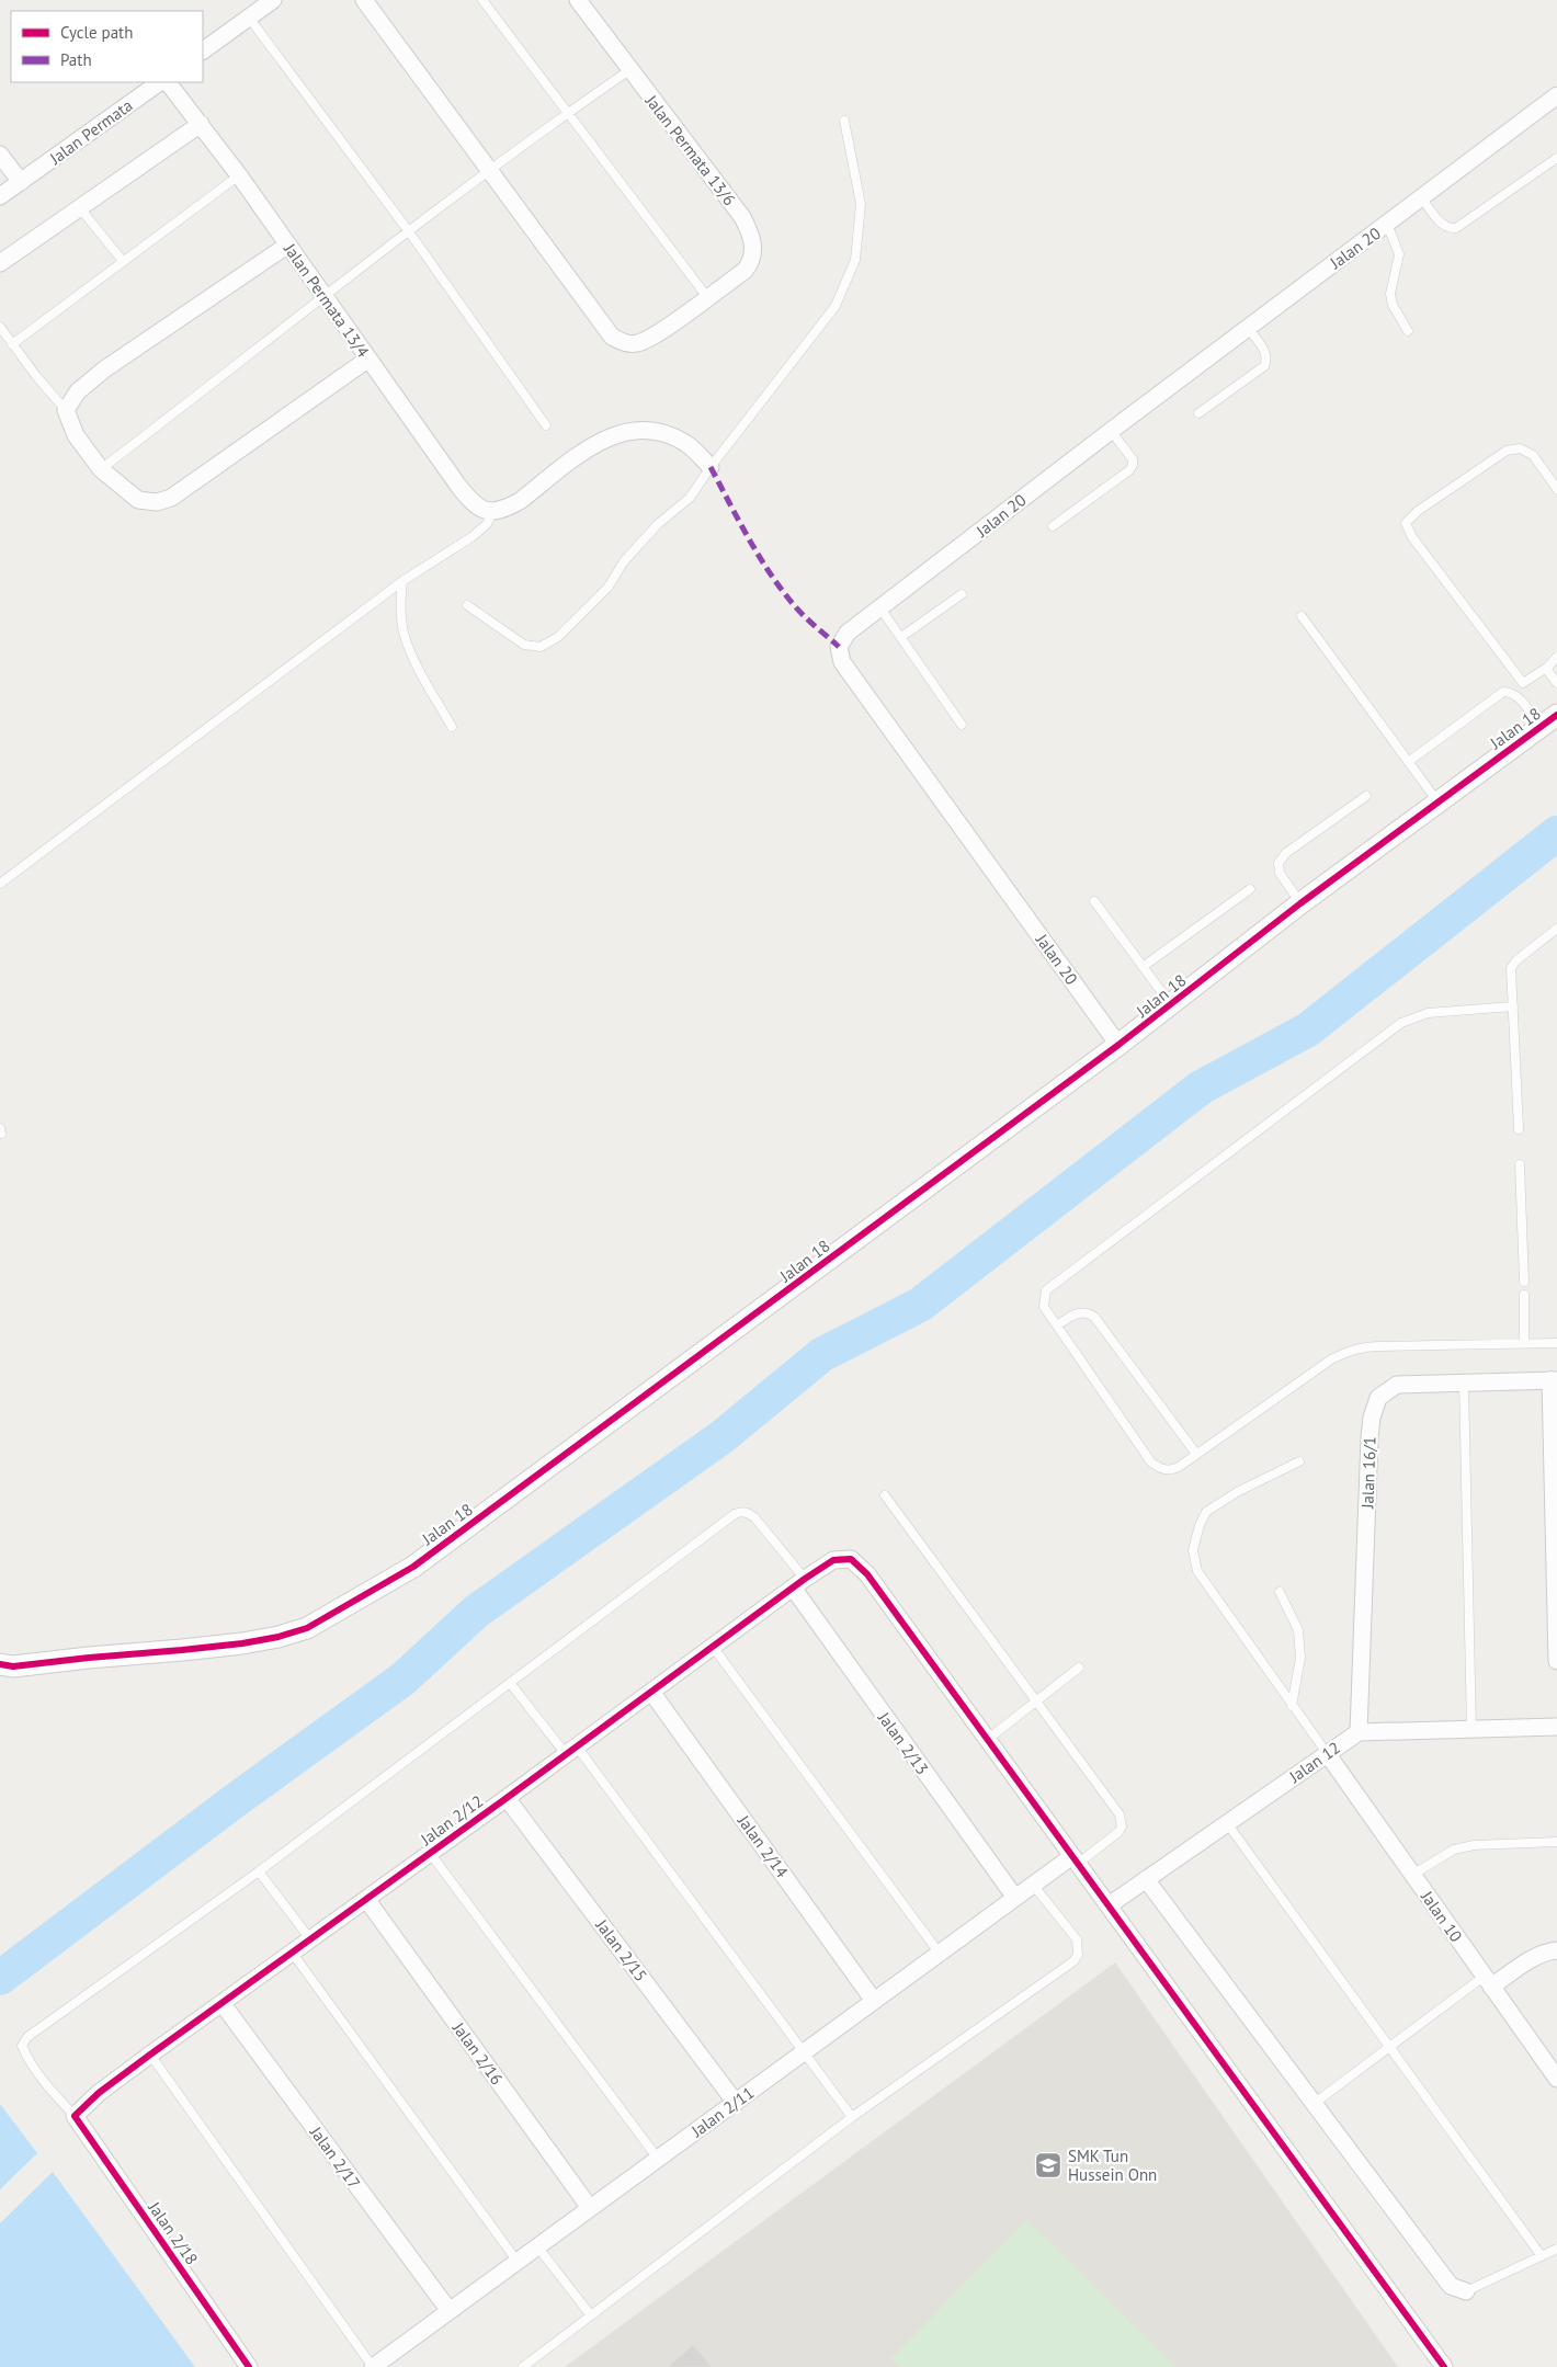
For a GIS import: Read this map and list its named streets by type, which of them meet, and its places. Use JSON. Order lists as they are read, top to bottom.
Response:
{
  "streets": {
    "street": [
      "Jalan Permata",
      "Jalan Permata 13/6",
      "Jalan 20",
      "Jalan Permata 13/4",
      "Jalan 18",
      "Jalan 16/1",
      "Jalan 2/13",
      "Jalan 12",
      "Jalan 2/12",
      "Jalan 2/14",
      "Jalan 10",
      "Jalan 2/15",
      "Jalan 2/16",
      "Jalan 2/11",
      "Jalan 2/17",
      "Jalan 2/18"
    ]
  },
  "crossings": [
    ["Jalan 20", "Jalan 18"],
    ["Jalan 16/1", "Jalan 12"],
    ["Jalan 2/13", "Jalan 2/12"],
    ["Jalan 2/13", "Jalan 2/11"],
    ["Jalan 12", "Jalan 10"],
    ["Jalan 2/12", "Jalan 2/14"],
    ["Jalan 2/12", "Jalan 2/15"],
    ["Jalan 2/12", "Jalan 2/16"],
    ["Jalan 2/12", "Jalan 2/17"],
    ["Jalan 2/12", "Jalan 2/18"],
    ["Jalan 2/14", "Jalan 2/11"],
    ["Jalan 2/15", "Jalan 2/11"],
    ["Jalan 2/16", "Jalan 2/11"],
    ["Jalan 2/11", "Jalan 2/17"]
  ],
  "places": {
    "school or university": ["SMK Tun Hussein Onn"]
  },
  "legend": ["Cycle path", "Path"]
}
